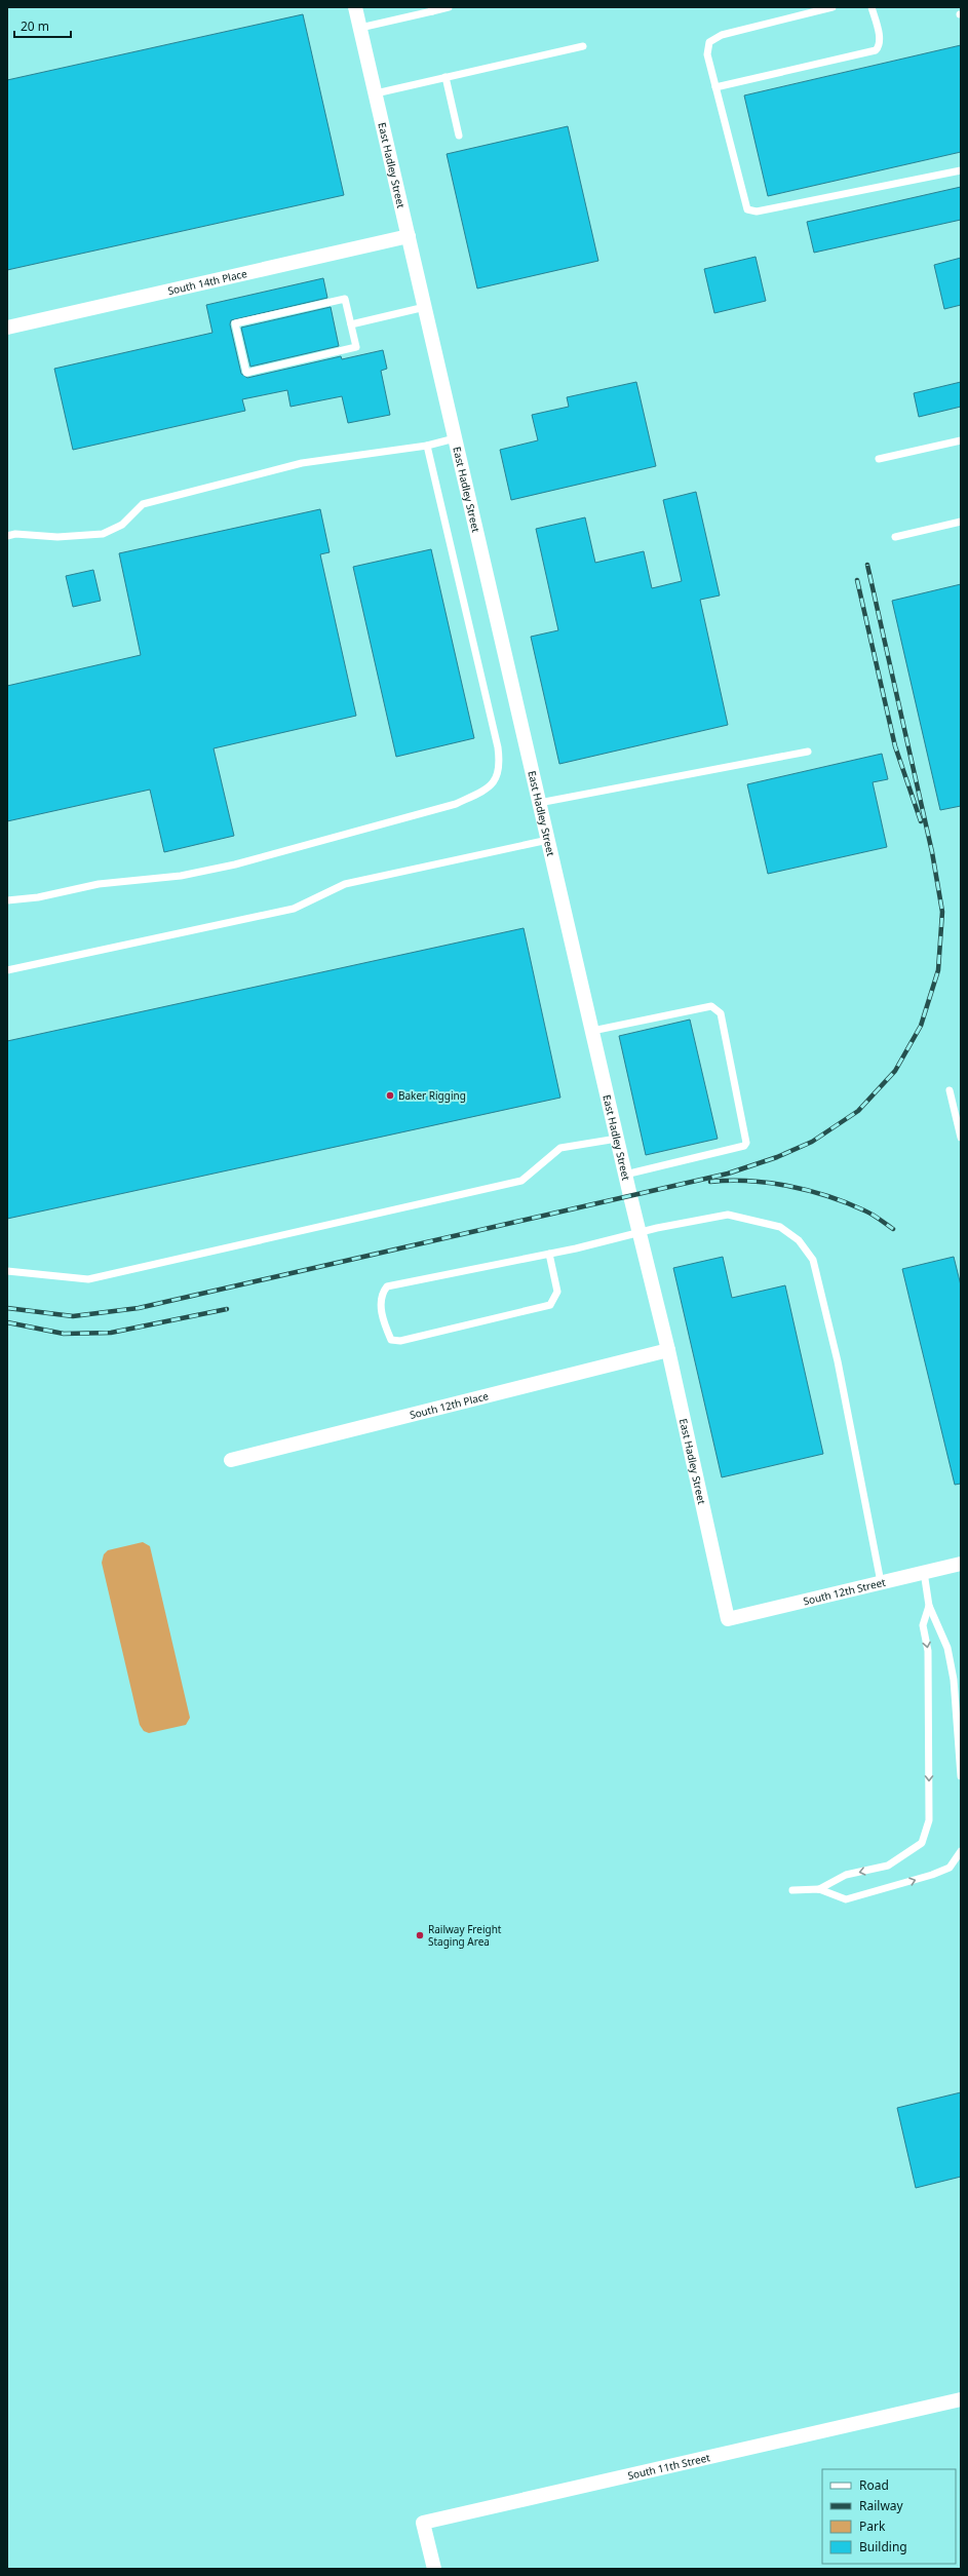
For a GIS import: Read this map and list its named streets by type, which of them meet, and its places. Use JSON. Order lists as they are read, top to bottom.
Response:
{
  "streets": {
    "street": [
      "East Hadley Street",
      "South 14th Place",
      "South 12th Place",
      "South 12th Street",
      "South 11th Street"
    ]
  },
  "crossings": [
    ["East Hadley Street", "South 14th Place"],
    ["East Hadley Street", "South 12th Place"],
    ["East Hadley Street", "South 12th Street"]
  ],
  "places": ["Baker Rigging", "Railway Freight Staging Area"],
  "legend": [
    "Road",
    "Railway",
    "Park",
    "Building"
  ],
  "scale_bar": "20 m"
}
